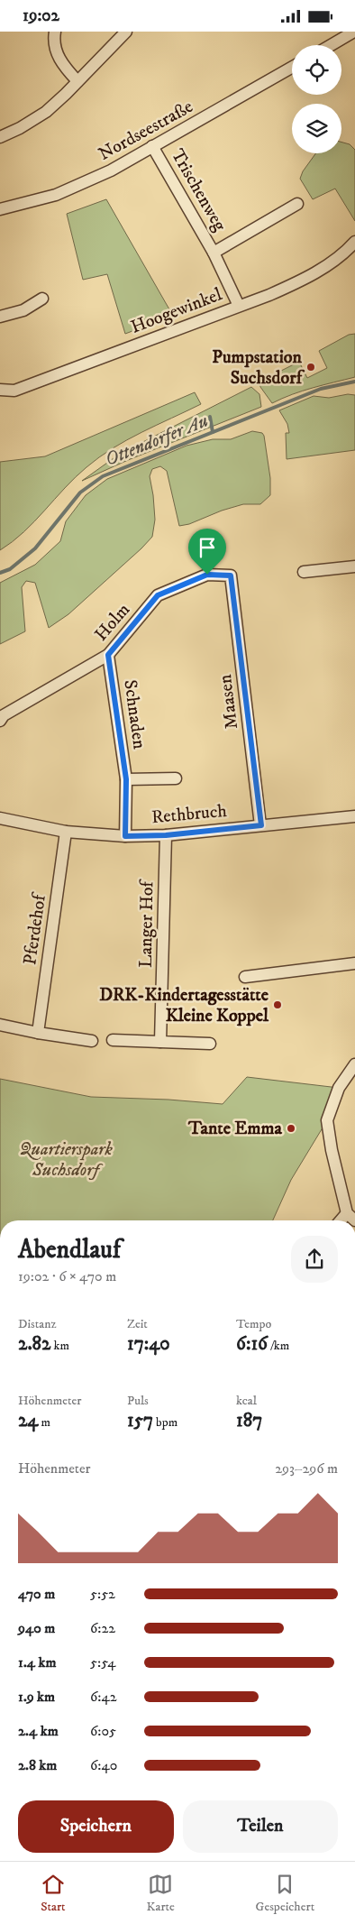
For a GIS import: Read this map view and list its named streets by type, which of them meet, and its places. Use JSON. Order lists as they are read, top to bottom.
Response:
{
  "streets": {
    "street": [
      "Nordseestraße",
      "Trischenweg",
      "Hoogewinkel",
      "Holm",
      "Maasen",
      "Schnaden",
      "Rethbruch",
      "Langer Hof",
      "Pferdehof"
    ]
  },
  "crossings": [
    ["Nordseestraße", "Trischenweg"],
    ["Trischenweg", "Hoogewinkel"],
    ["Holm", "Maasen"],
    ["Holm", "Schnaden"],
    ["Maasen", "Rethbruch"],
    ["Schnaden", "Rethbruch"],
    ["Rethbruch", "Langer Hof"],
    ["Rethbruch", "Pferdehof"]
  ],
  "water": ["Ottendorfer Au"],
  "parks": ["Quartierspark Suchsdorf"],
  "places": ["Pumpstation Suchsdorf", "DRK-Kindertagesstätte Kleine Koppel", "Tante Emma"],
  "page": {
    "status": "19:02",
    "heading": ["Abendlauf", "19:02 · 6 × 470 m"],
    "stats": [
      ["Distanz", "2.82 km"],
      ["Zeit", "17:40"],
      ["Tempo", "6:16 /km"],
      ["Höhenmeter", "24 m"],
      ["Puls", "157 bpm"],
      ["kcal", "187"]
    ],
    "chart": ["Höhenmeter", "293–296 m"],
    "list": [
      {
        "name": "470 m",
        "note": "5:52"
      },
      {
        "name": "940 m",
        "note": "6:22"
      },
      {
        "name": "1.4 km",
        "note": "5:54"
      },
      {
        "name": "1.9 km",
        "note": "6:42"
      },
      {
        "name": "2.4 km",
        "note": "6:05"
      },
      {
        "name": "2.8 km",
        "note": "6:40"
      }
    ],
    "buttons": ["Speichern", "Teilen"],
    "tabs": ["Start", "Karte", "Gespeichert"]
  }
}
